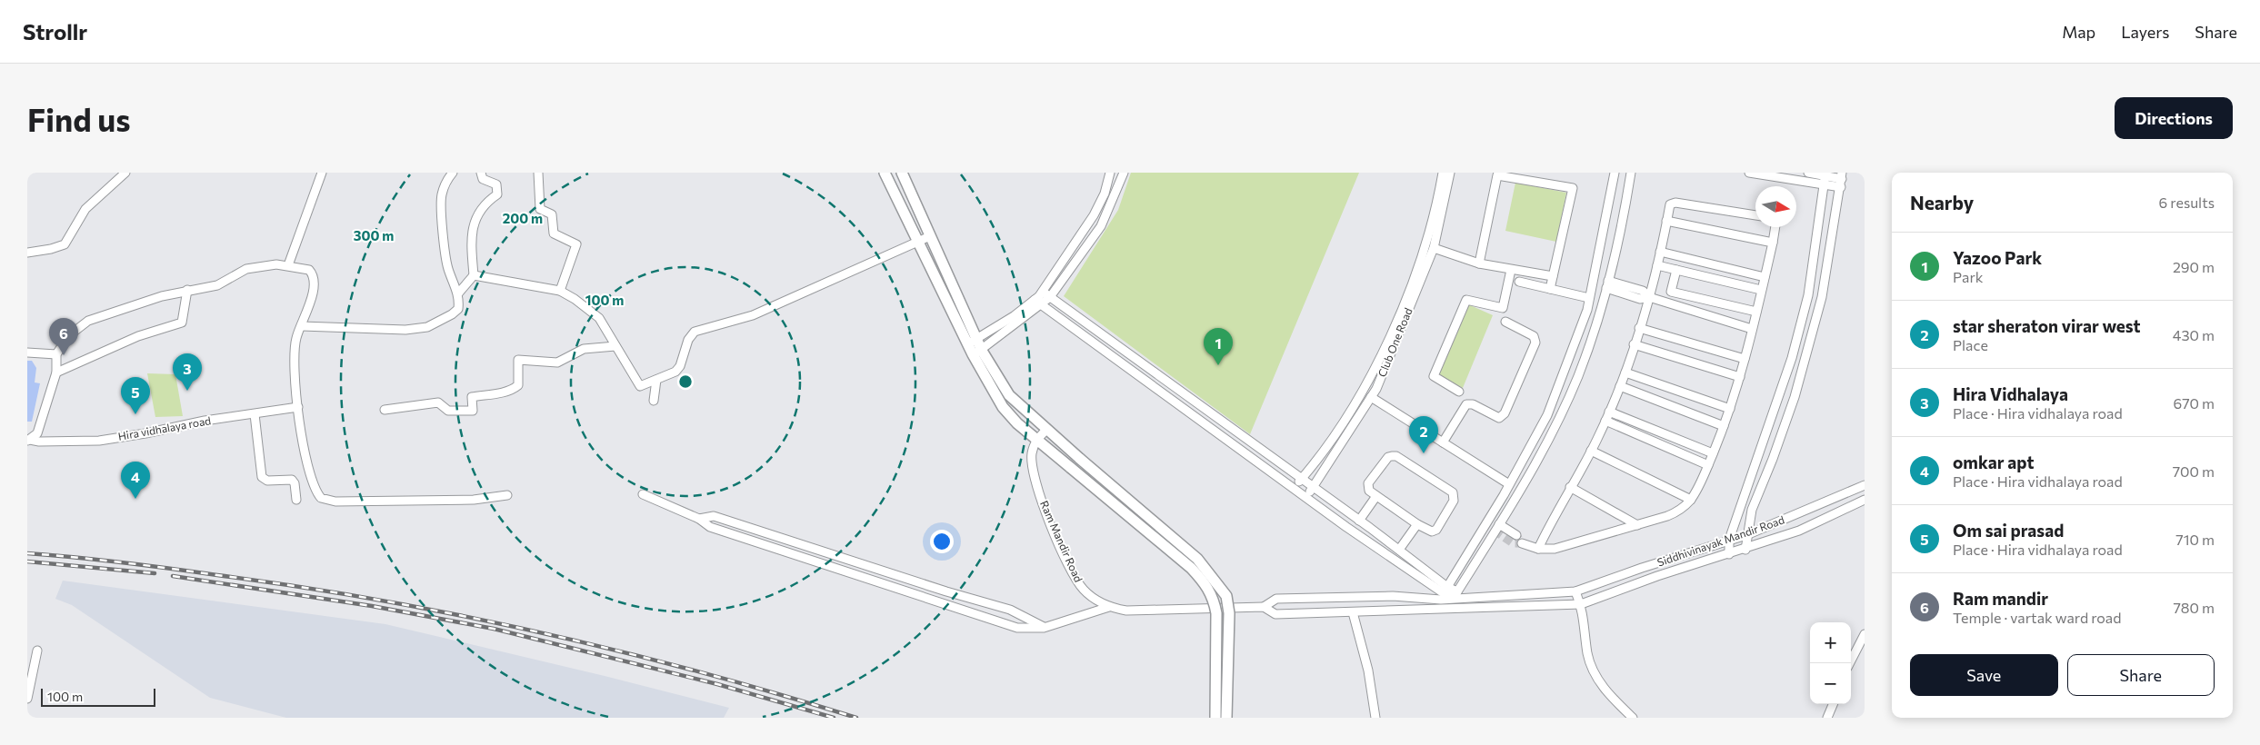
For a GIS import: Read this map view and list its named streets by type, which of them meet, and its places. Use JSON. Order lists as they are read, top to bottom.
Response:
{
  "streets": {
    "street": [
      "Club One Road",
      "Hira vidhalaya road",
      "Ram Mandir Road",
      "Siddhivinayak Mandir Road"
    ]
  },
  "crossings": [
    ["Ram Mandir Road", "Siddhivinayak Mandir Road"]
  ],
  "scale_bar": "100 m",
  "north": "right",
  "page": {
    "header": "Strollr",
    "nav": ["Map", "Layers", "Share"],
    "buttons": [
      "Directions",
      ["Save", "Share"]
    ],
    "title": "Find us",
    "heading": ["Nearby", "6 results"],
    "list": [
      {
        "mark": "1",
        "name": "Yazoo Park",
        "note": "Park",
        "value": "290 m"
      },
      {
        "mark": "2",
        "name": "star sheraton virar west",
        "note": "Place",
        "value": "430 m"
      },
      {
        "mark": "3",
        "name": "Hira Vidhalaya",
        "note": "Place · Hira vidhalaya road",
        "value": "670 m"
      },
      {
        "mark": "4",
        "name": "omkar apt",
        "note": "Place · Hira vidhalaya road",
        "value": "700 m"
      },
      {
        "mark": "5",
        "name": "Om sai prasad",
        "note": "Place · Hira vidhalaya road",
        "value": "710 m"
      },
      {
        "mark": "6",
        "name": "Ram mandir",
        "note": "Temple · vartak ward road",
        "value": "780 m"
      }
    ],
    "pins": [
      "6",
      "1",
      "3",
      "5",
      "2",
      "4"
    ],
    "map_buttons": ["+", "−"],
    "scale": "100 m"
  },
  "rings": ["200 m", "300 m", "100 m"]
}
